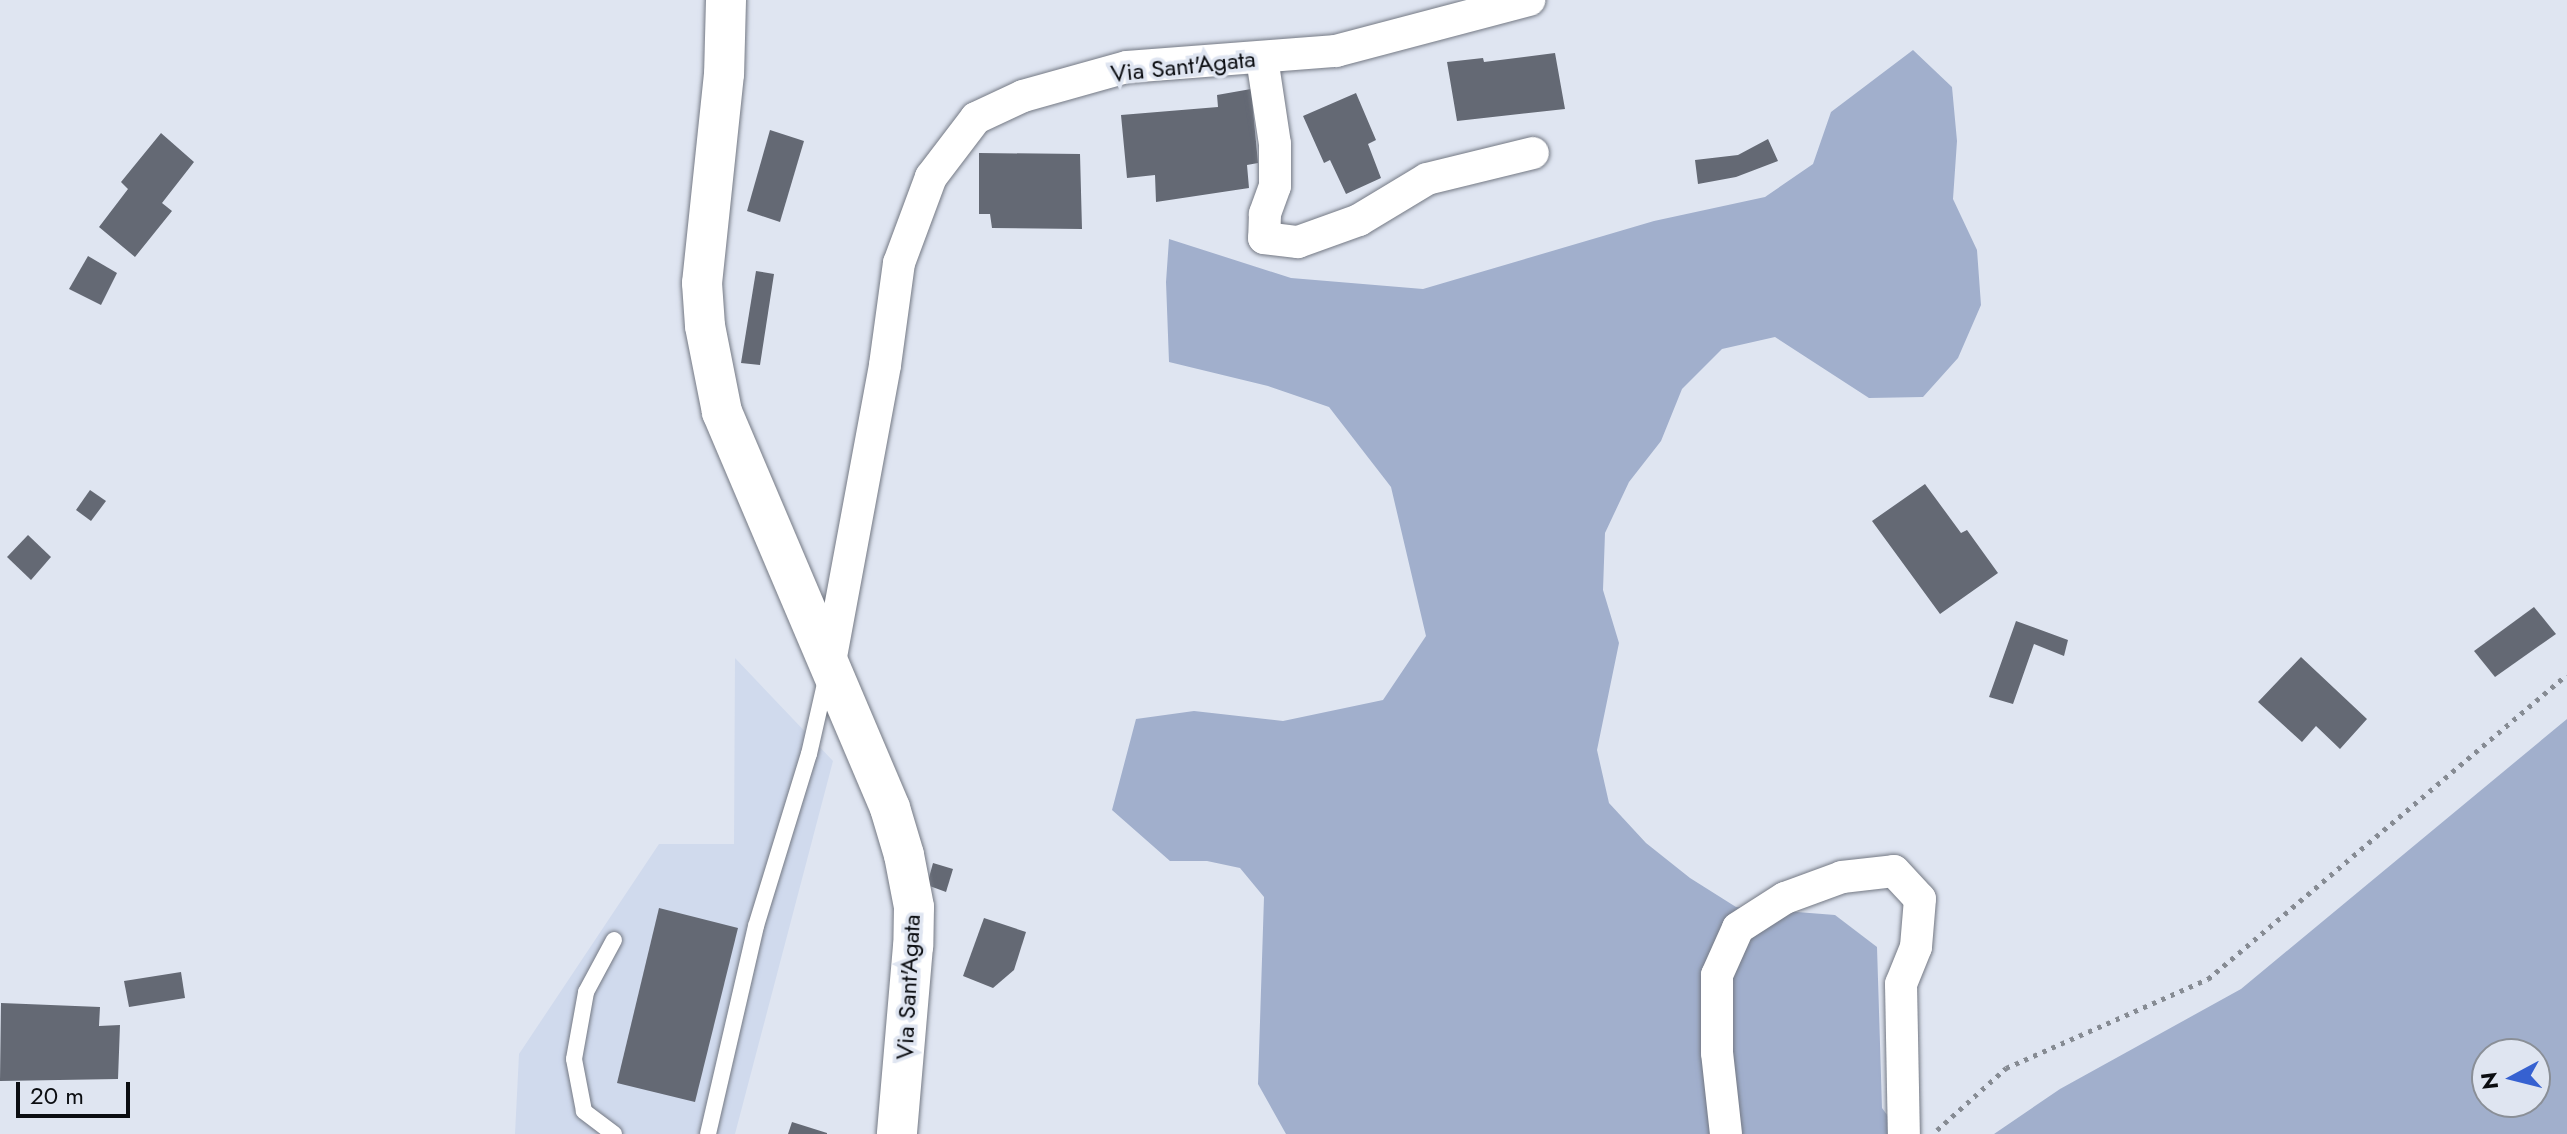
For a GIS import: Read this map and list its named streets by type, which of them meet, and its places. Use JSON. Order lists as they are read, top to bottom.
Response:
{
  "streets": {
    "street": ["Via Sant'Agata"]
  },
  "scale_bar": "20 m",
  "north": "left"
}
